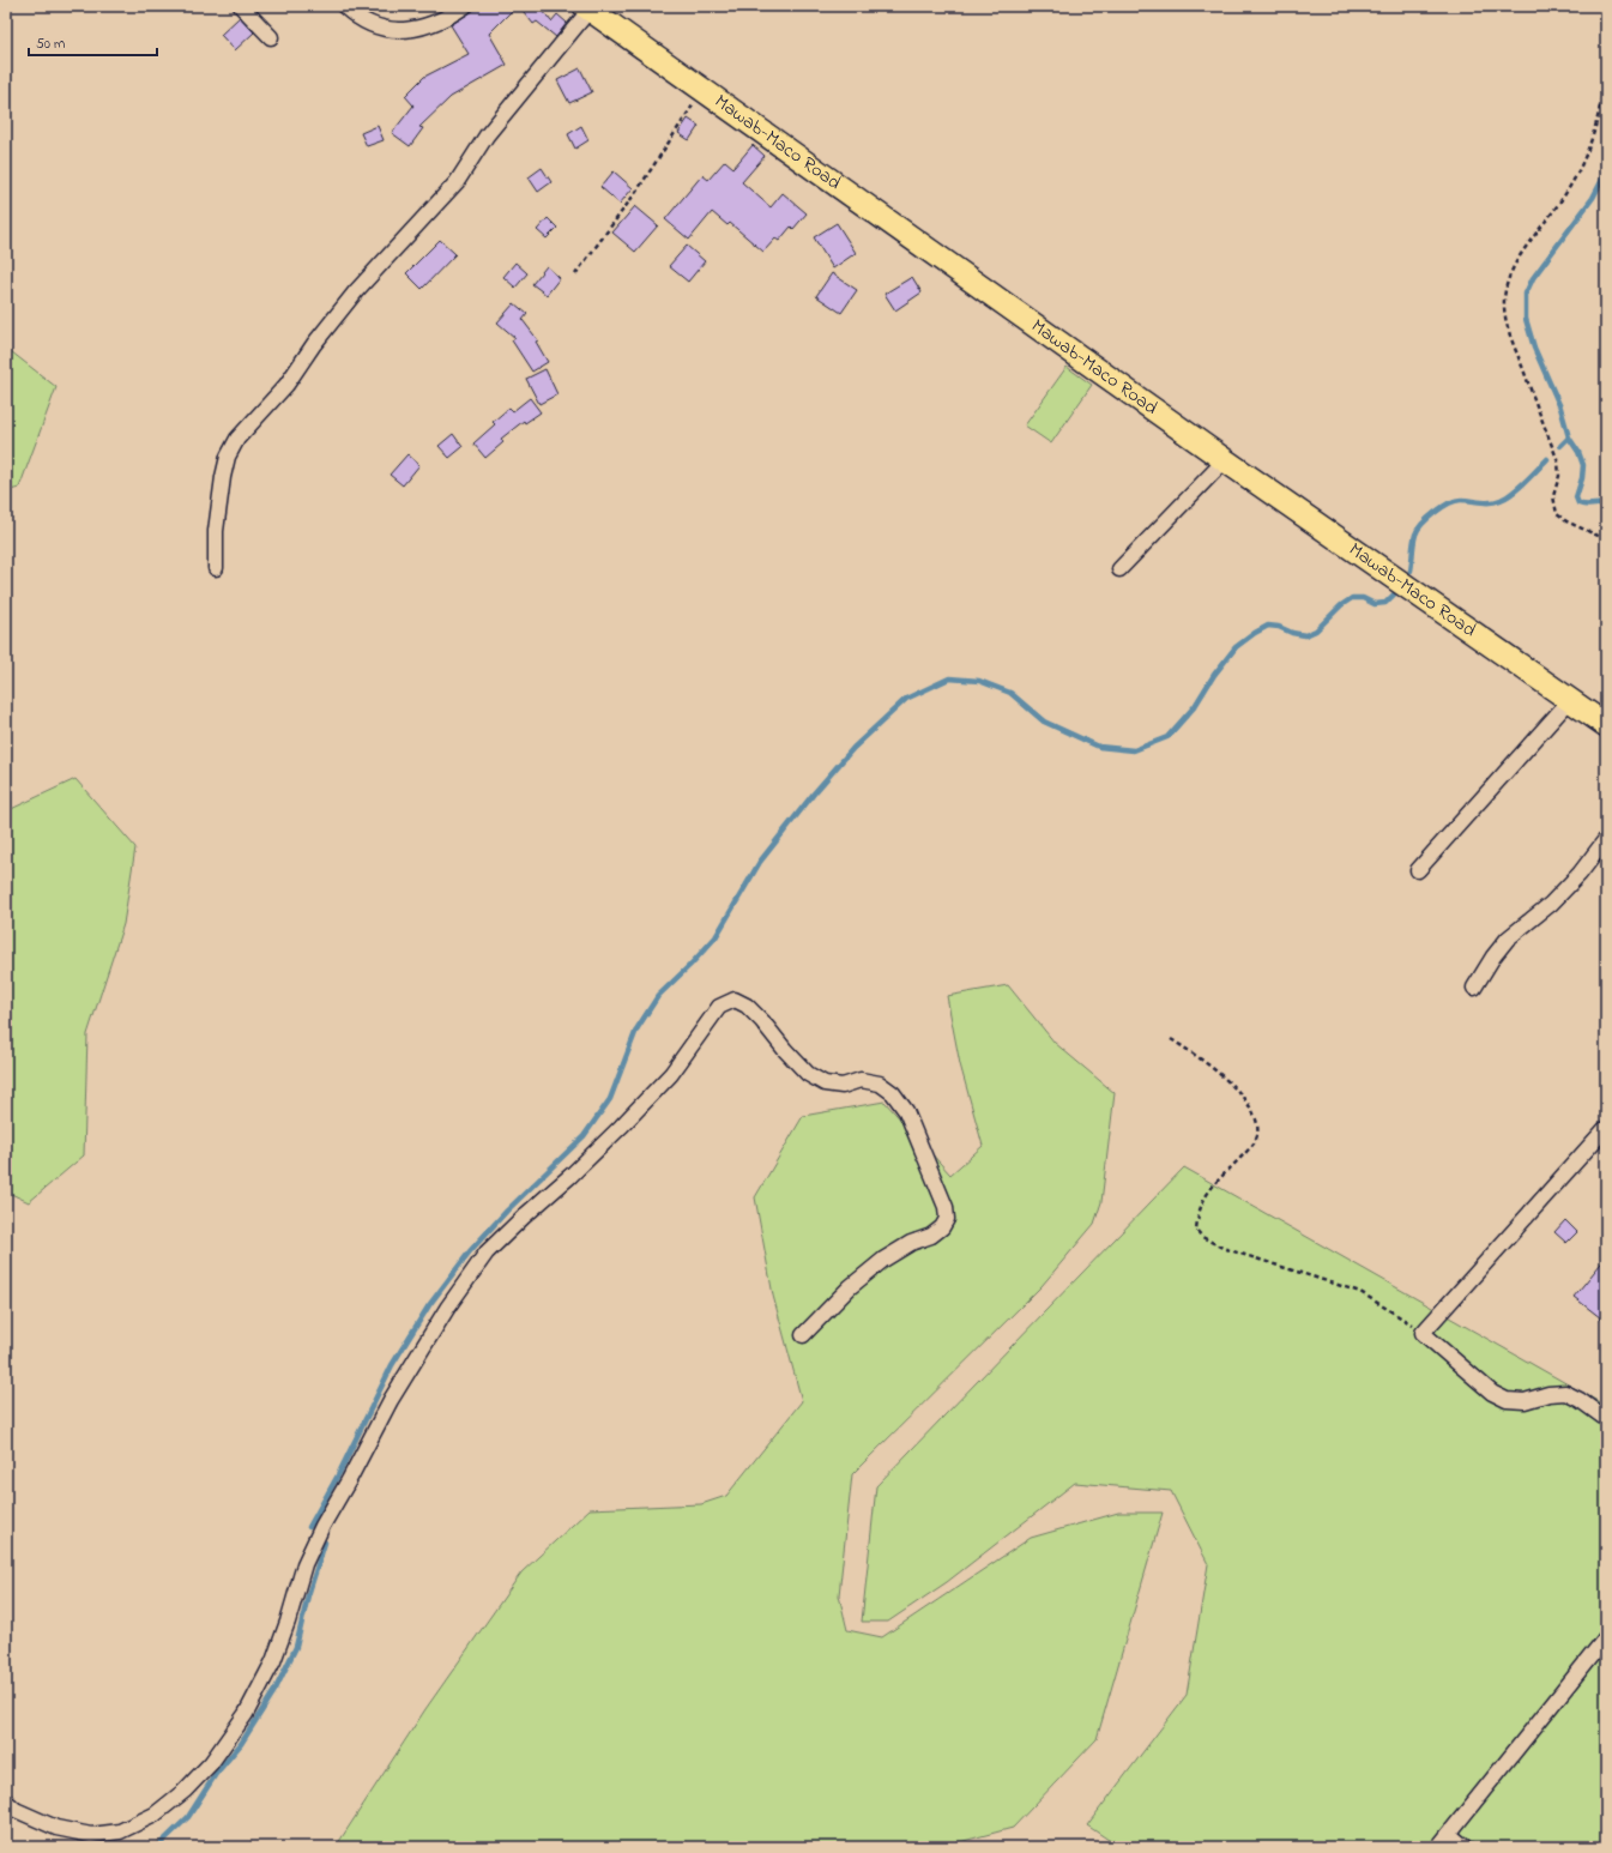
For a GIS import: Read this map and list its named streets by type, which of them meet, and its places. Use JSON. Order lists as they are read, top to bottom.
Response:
{
  "streets": {
    "main road": ["Mawab-Maco Road"]
  },
  "scale_bar": "50 m"
}
